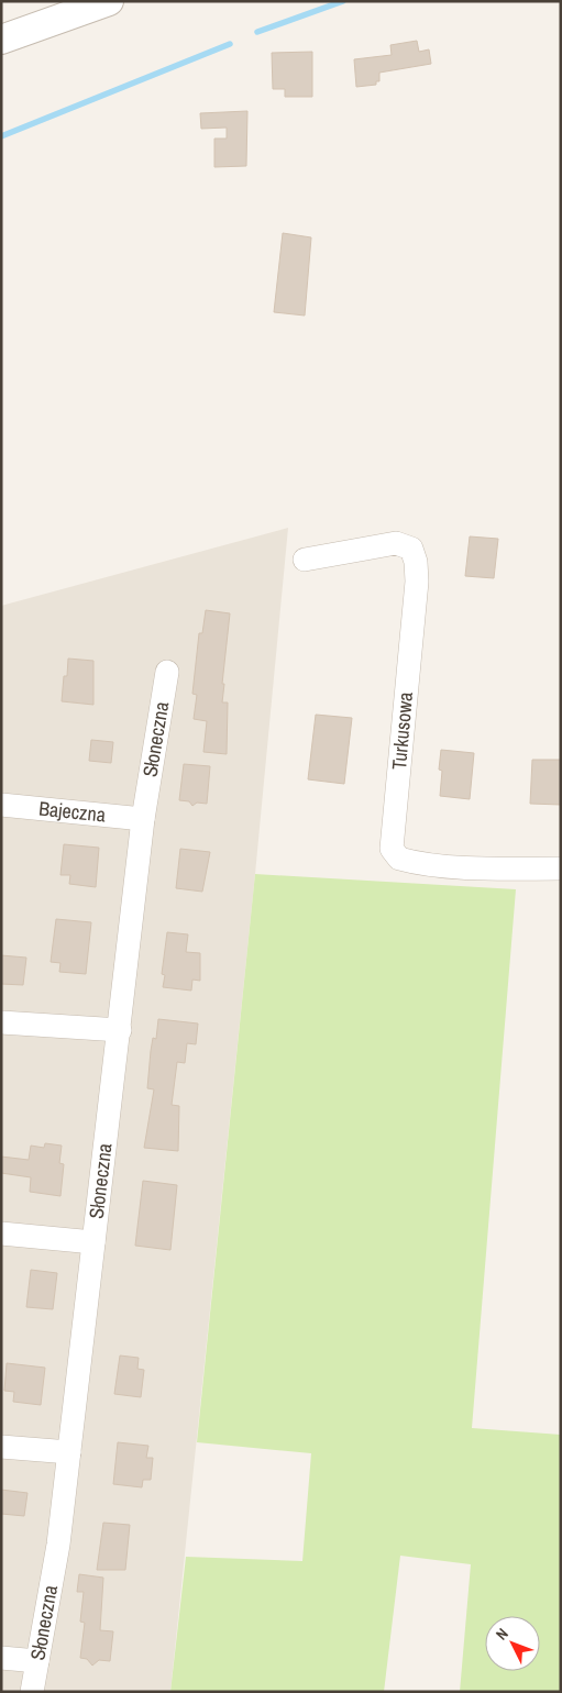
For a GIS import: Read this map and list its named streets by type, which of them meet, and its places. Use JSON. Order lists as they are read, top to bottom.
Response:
{
  "streets": {
    "street": ["Turkusowa", "Słoneczna", "Bajeczna"]
  },
  "crossings": [
    ["Słoneczna", "Bajeczna"]
  ],
  "north": "top left"
}
